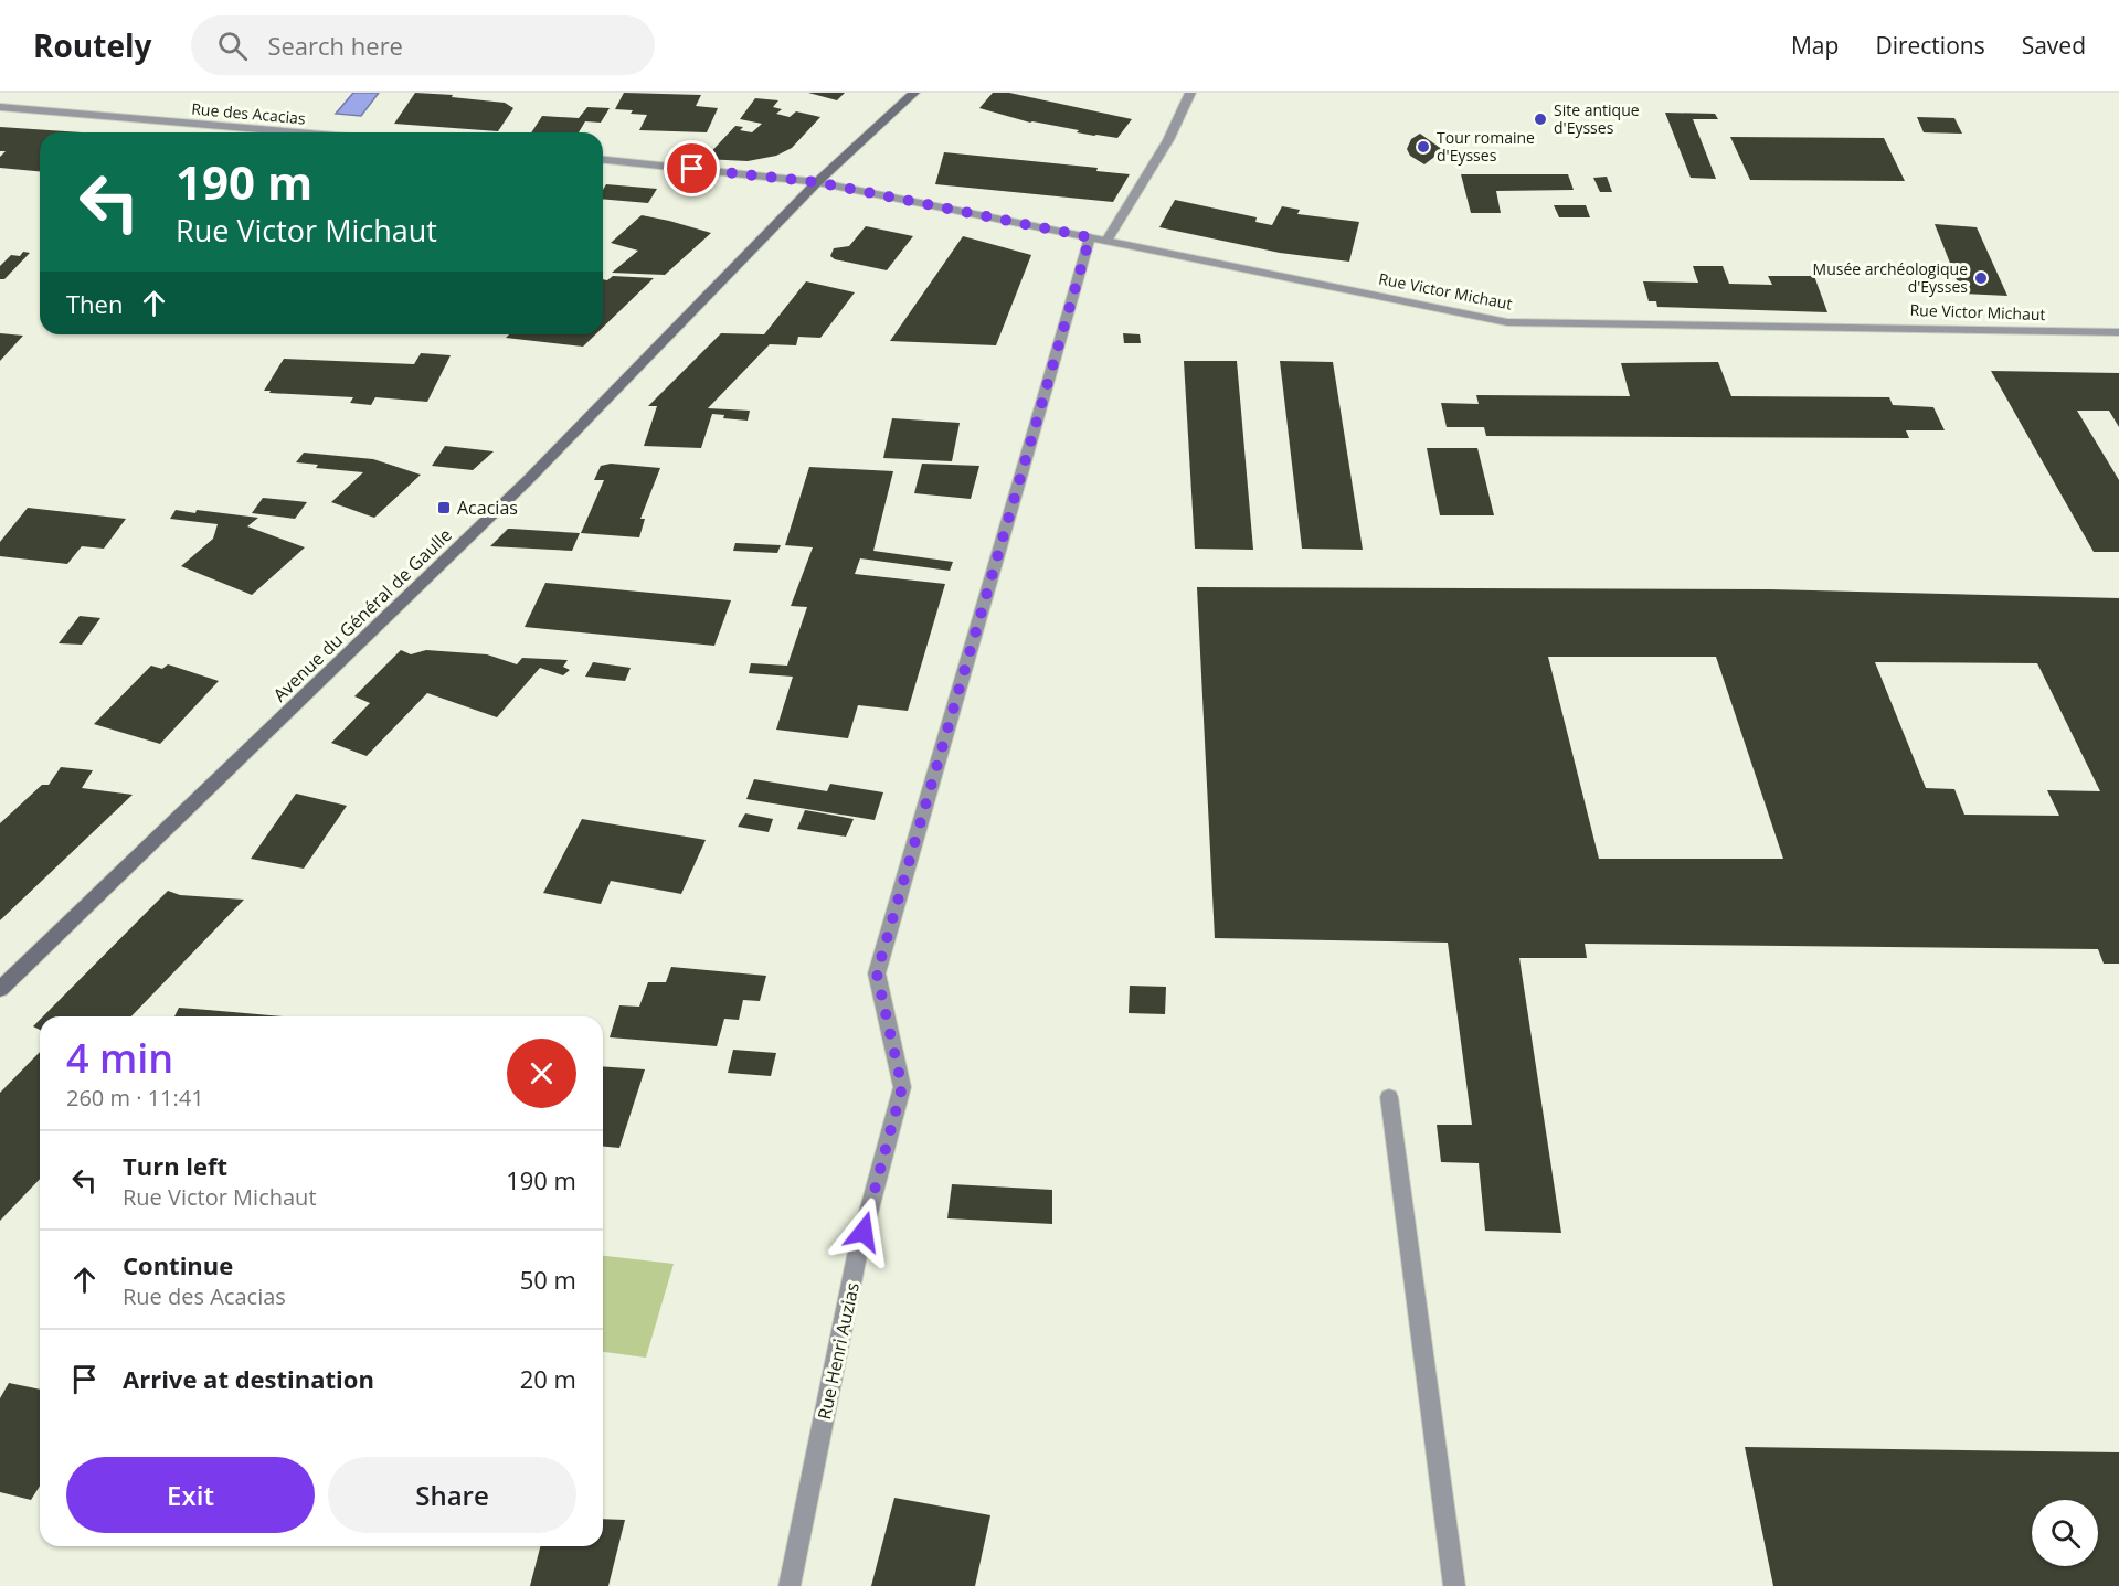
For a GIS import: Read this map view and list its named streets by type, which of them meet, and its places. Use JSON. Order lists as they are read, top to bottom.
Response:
{
  "streets": {
    "main road": ["Avenue du Général de Gaulle"],
    "street": ["Rue des Acacias", "Rue Victor Michaut", "Rue Henri Auzias"]
  },
  "crossings": [
    ["Rue Victor Michaut", "Avenue du Général de Gaulle"],
    ["Rue Victor Michaut", "Rue Henri Auzias"]
  ],
  "places": {
    "other": ["Site antique d'Eysses", "Tour romaine d'Eysses", "Musée archéologique d'Eysses"],
    "transit": ["Acacias"]
  },
  "page": {
    "header": "Routely",
    "search": "Search here",
    "nav": ["Map", "Directions", "Saved"],
    "turn": ["190 m", "Rue Victor Michaut"],
    "then": "Then",
    "heading": ["4 min", "260 m · 11:41"],
    "list": [
      {
        "name": "Turn left",
        "note": "Rue Victor Michaut",
        "value": "190 m"
      },
      {
        "name": "Continue",
        "note": "Rue des Acacias",
        "value": "50 m"
      },
      {
        "name": "Arrive at destination",
        "value": "20 m"
      }
    ],
    "buttons": ["Exit", "Share"]
  }
}
